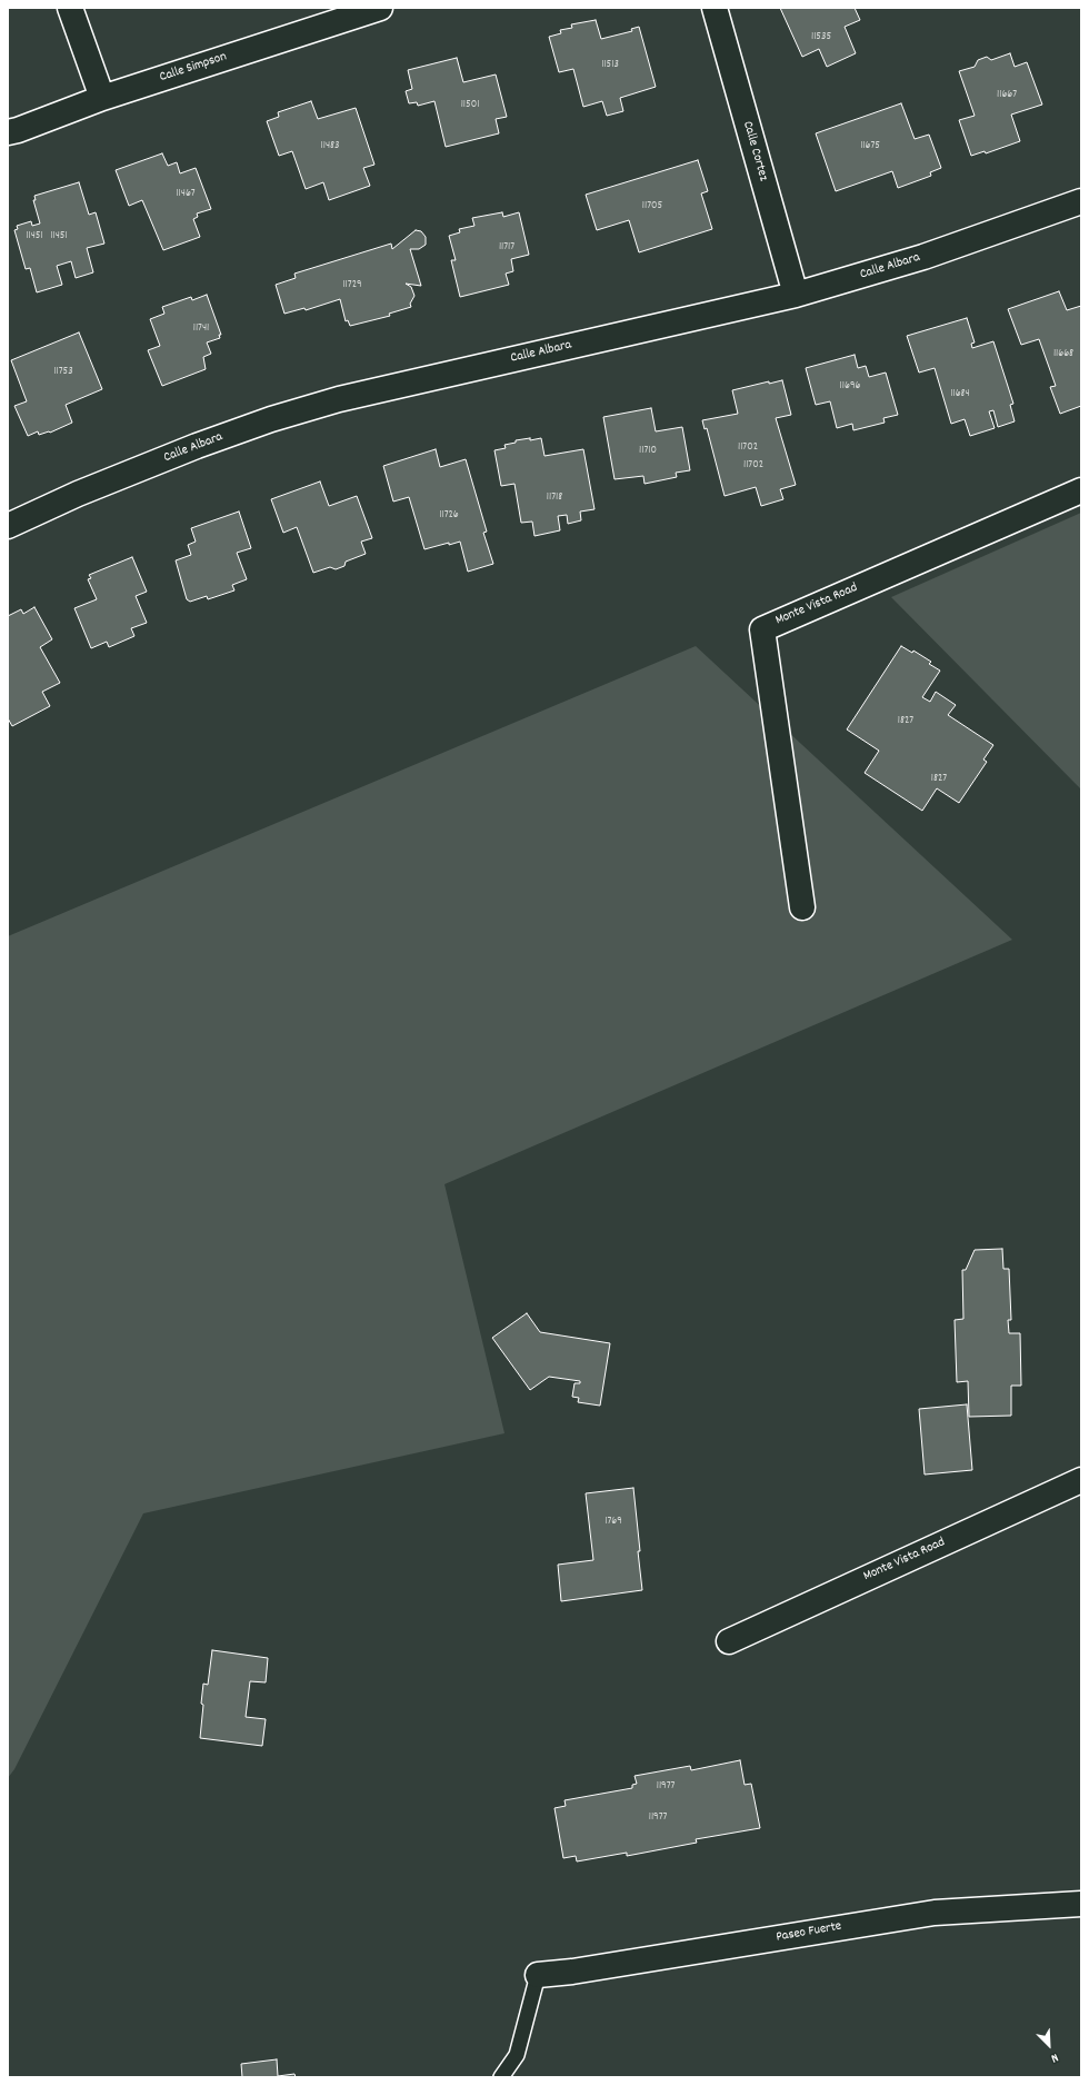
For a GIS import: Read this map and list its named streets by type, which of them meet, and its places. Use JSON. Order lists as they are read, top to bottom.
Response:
{
  "streets": {
    "street": [
      "Calle Simpson",
      "Calle Cortez",
      "Calle Albara",
      "Monte Vista Road",
      "Paseo Fuerte"
    ]
  },
  "crossings": [
    ["Calle Cortez", "Calle Albara"]
  ],
  "house_numbers": [
    "11535",
    "11513",
    "11667",
    "11501",
    "11483",
    "11675",
    "11467",
    "11705",
    "11451",
    "11451",
    "11717",
    "11729",
    "11741",
    "11668",
    "11753",
    "11696",
    "11684",
    "11702",
    "11710",
    "11702",
    "11718",
    "11726",
    "1827",
    "1827",
    "1769",
    "11977",
    "11977"
  ],
  "north": "bottom right"
}
